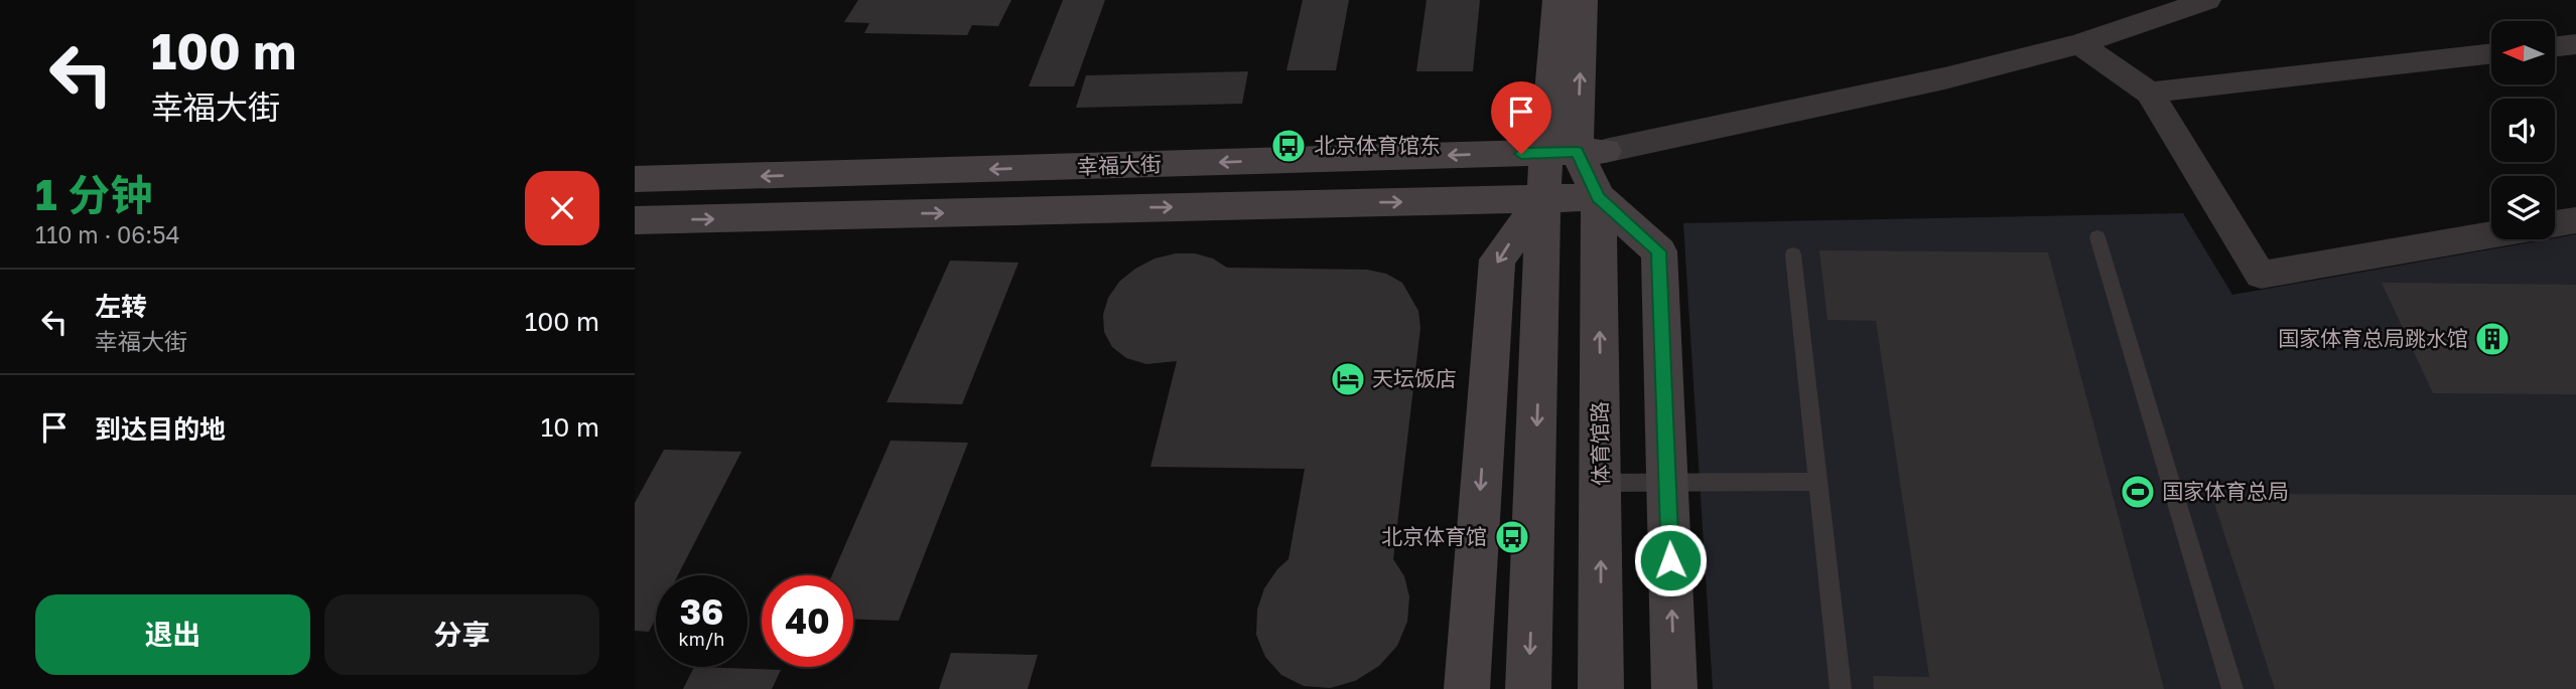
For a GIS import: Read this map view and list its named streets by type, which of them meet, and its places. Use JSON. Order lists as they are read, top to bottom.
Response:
{
  "streets": {
    "main road": ["幸福大街", "体育馆路"]
  },
  "crossings": [
    ["幸福大街", "体育馆路"]
  ],
  "places": {
    "bus stop": ["北京体育馆东", "北京体育馆"],
    "building": ["国家体育总局跳水馆"],
    "hotel": ["天坛饭店"],
    "sports": ["国家体育总局"]
  },
  "north": "left",
  "page": {
    "turn": ["100 m", "幸福大街"],
    "heading": ["1 分钟", "110 m · 06:54"],
    "list": [
      {
        "name": "左转",
        "note": "幸福大街",
        "value": "100 m"
      },
      {
        "name": "到达目的地",
        "value": "10 m"
      }
    ],
    "speed": "36 km/h",
    "limit": "40",
    "buttons": ["退出", "分享"]
  }
}
